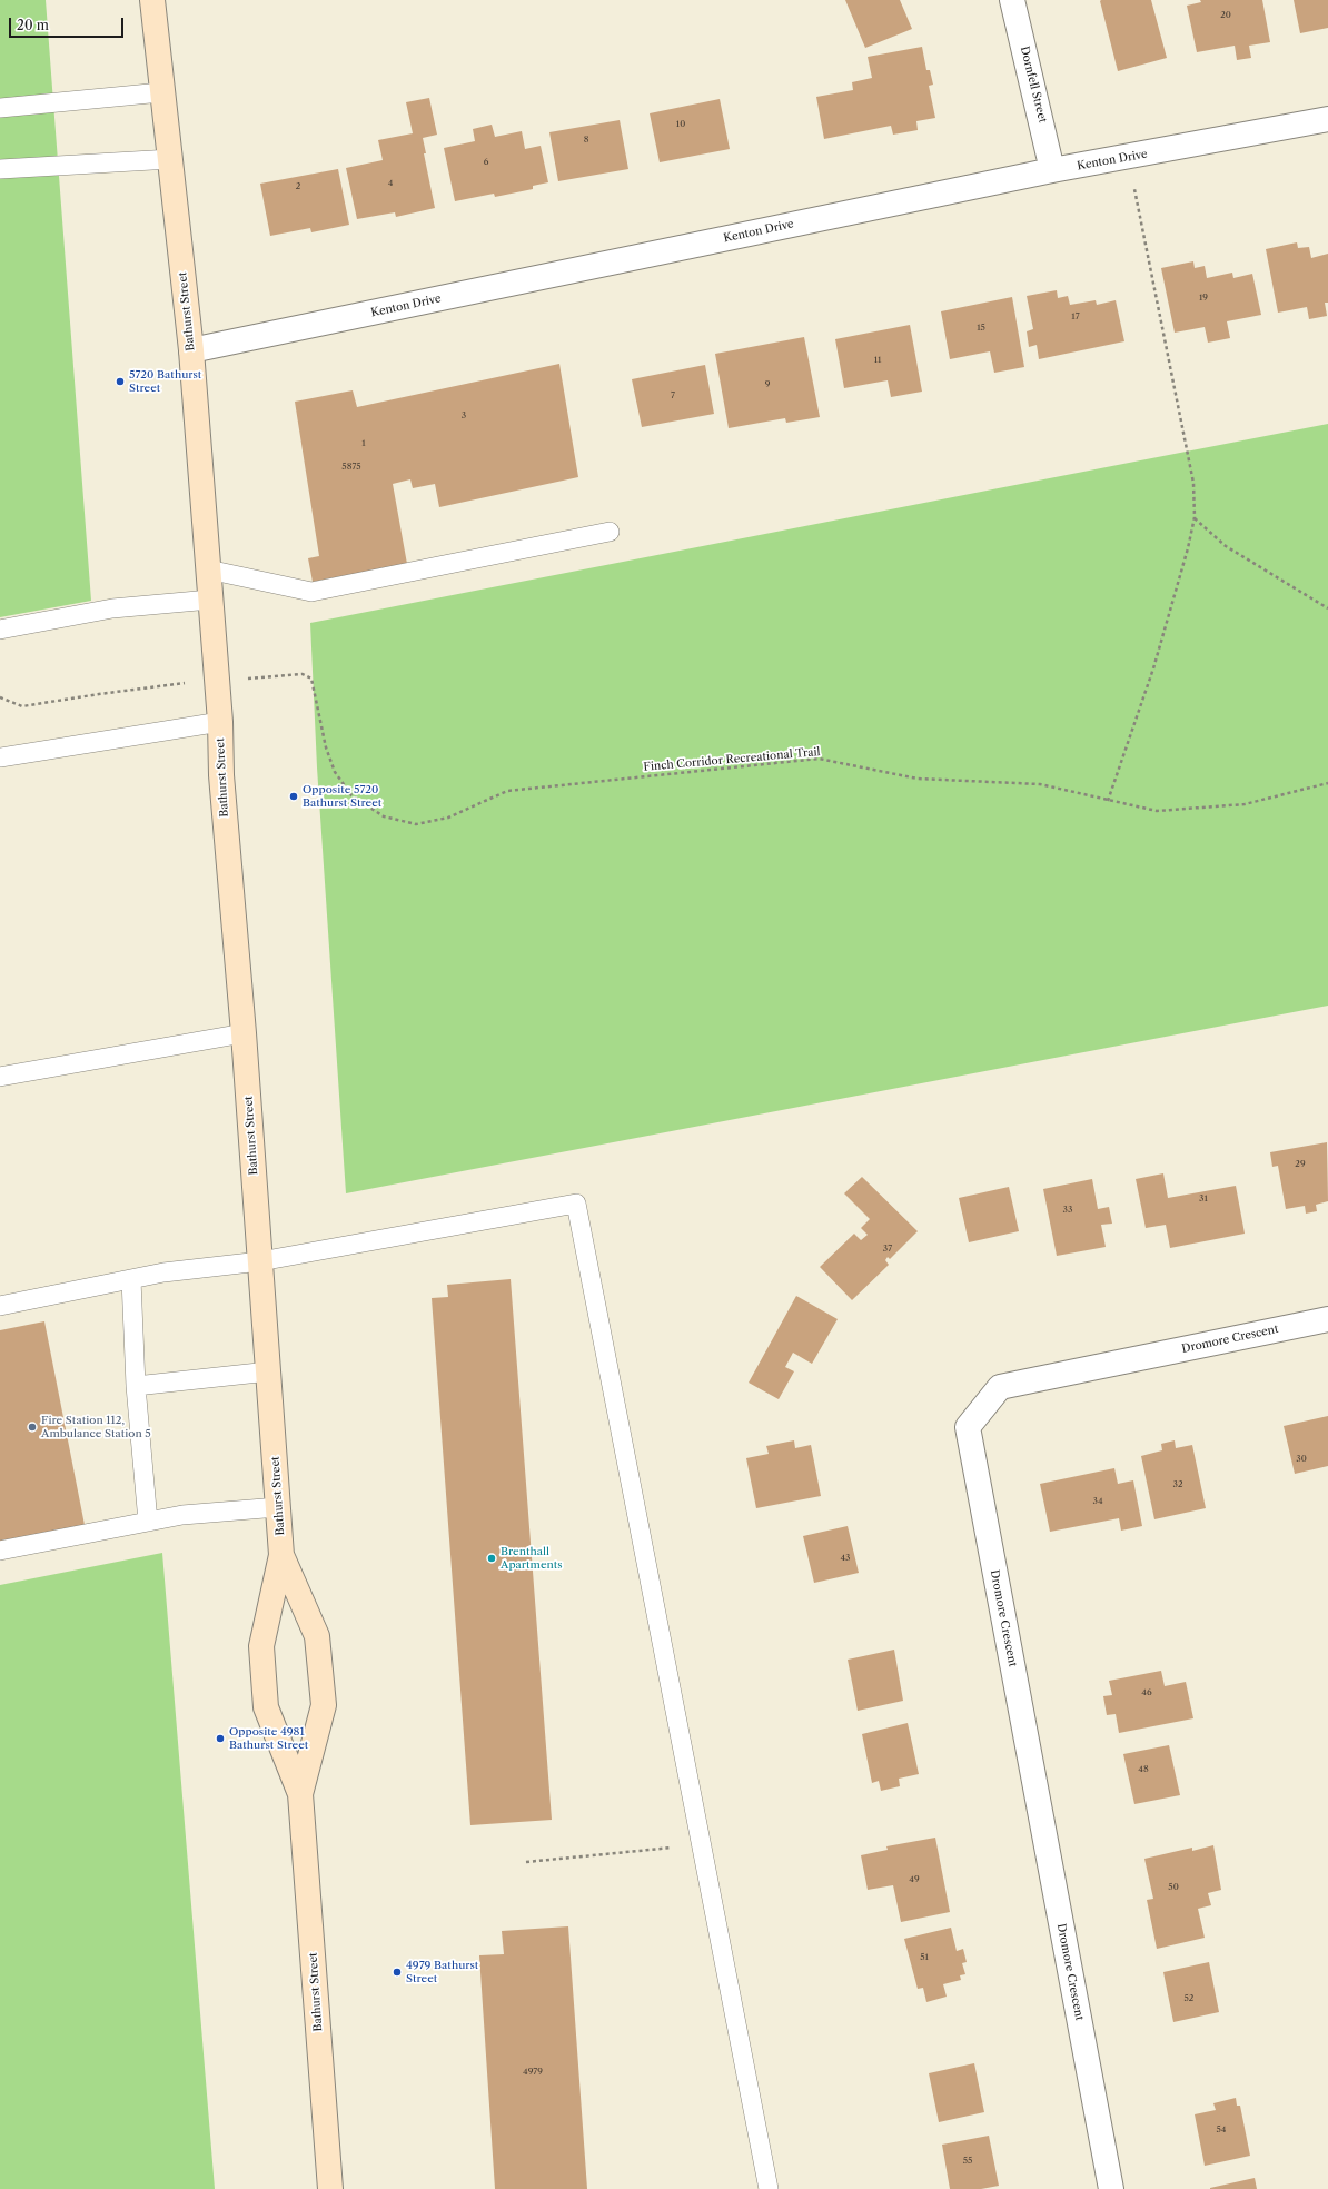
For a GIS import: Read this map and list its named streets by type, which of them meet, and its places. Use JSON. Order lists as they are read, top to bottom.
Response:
{
  "streets": {
    "main road": ["Bathurst Street"],
    "street": ["Dornfell Street", "Kenton Drive", "Dromore Crescent"],
    "path": ["Finch Corridor Recreational Trail"]
  },
  "crossings": [
    ["Dornfell Street", "Kenton Drive"],
    ["Kenton Drive", "Bathurst Street"]
  ],
  "places": [
    "5720 Bathurst Street",
    "Opposite 5720 Bathurst Street",
    "Fire Station 112, Ambulance Station 5",
    "Brenthall Apartments",
    "Opposite 4981 Bathurst Street",
    "4979 Bathurst Street"
  ],
  "house_numbers": [
    "20",
    "10",
    "8",
    "6",
    "4",
    "2",
    "19",
    "17",
    "15",
    "11",
    "9",
    "7",
    "3",
    "1",
    "5875",
    "29",
    "31",
    "33",
    "37",
    "30",
    "32",
    "34",
    "43",
    "46",
    "48",
    "49",
    "50",
    "51",
    "52",
    "4979",
    "54",
    "55"
  ],
  "scale_bar": "20 m"
}
